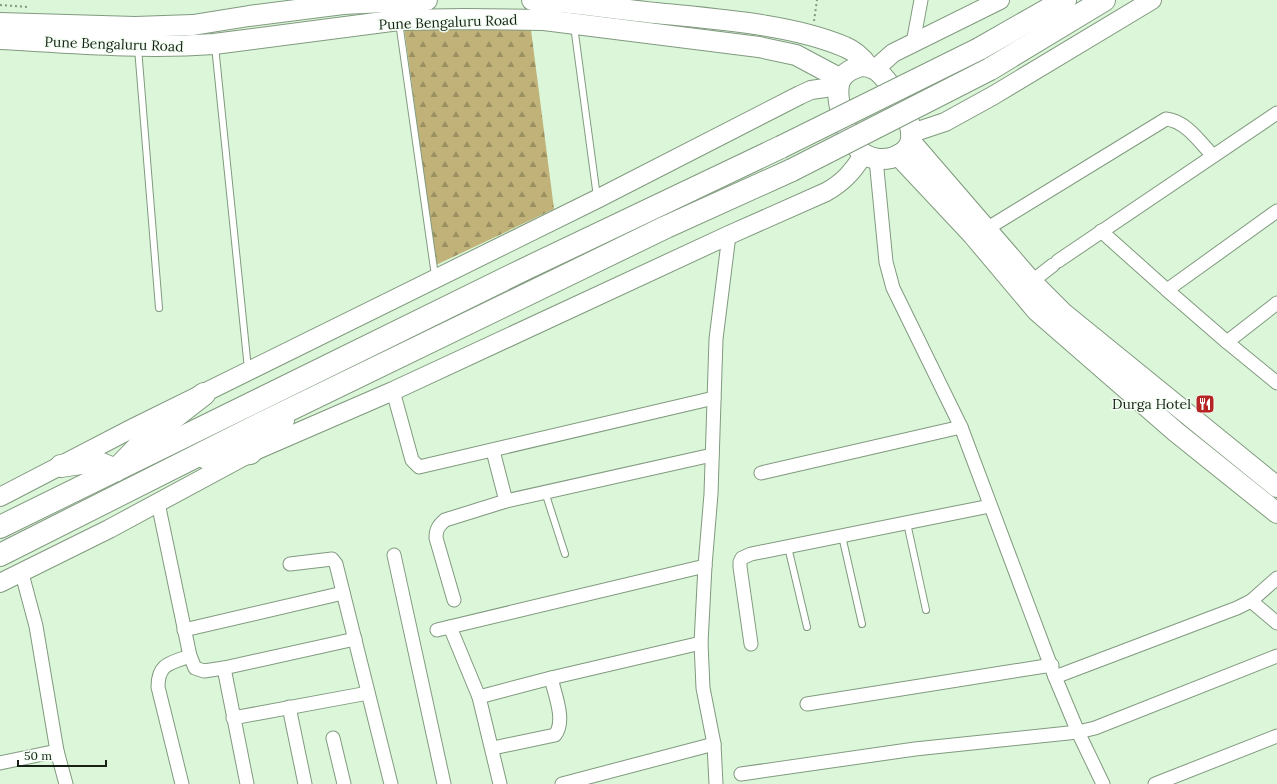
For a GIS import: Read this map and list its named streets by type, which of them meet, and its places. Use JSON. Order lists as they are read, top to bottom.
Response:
{
  "streets": {
    "main road": ["Pune Bengaluru Road"]
  },
  "places": {
    "restaurant": ["Durga Hotel"]
  },
  "scale_bar": "50 m"
}
